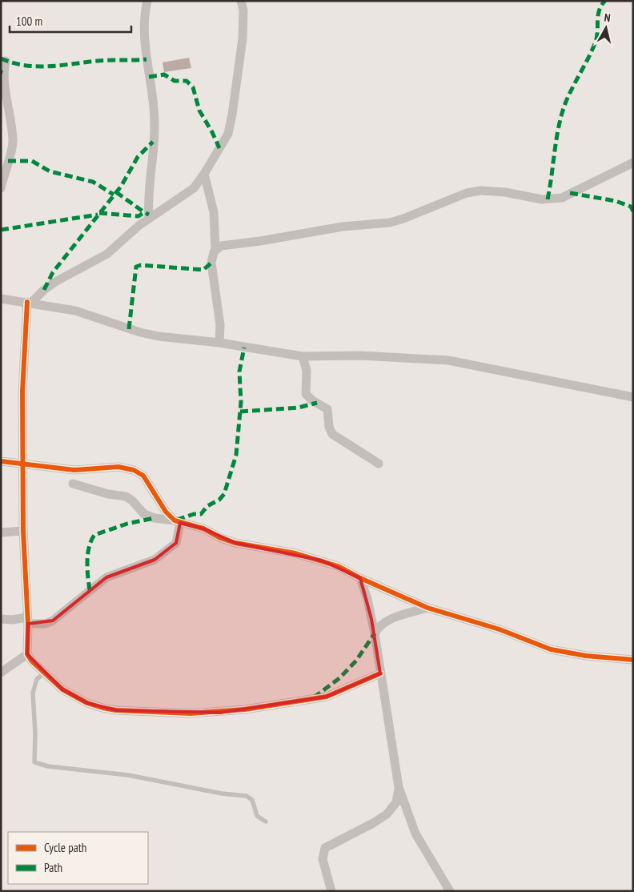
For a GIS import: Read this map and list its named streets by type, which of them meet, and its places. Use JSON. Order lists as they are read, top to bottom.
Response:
{
  "legend": ["Cycle path", "Path"],
  "scale_bar": "100 m",
  "north": "top"
}
